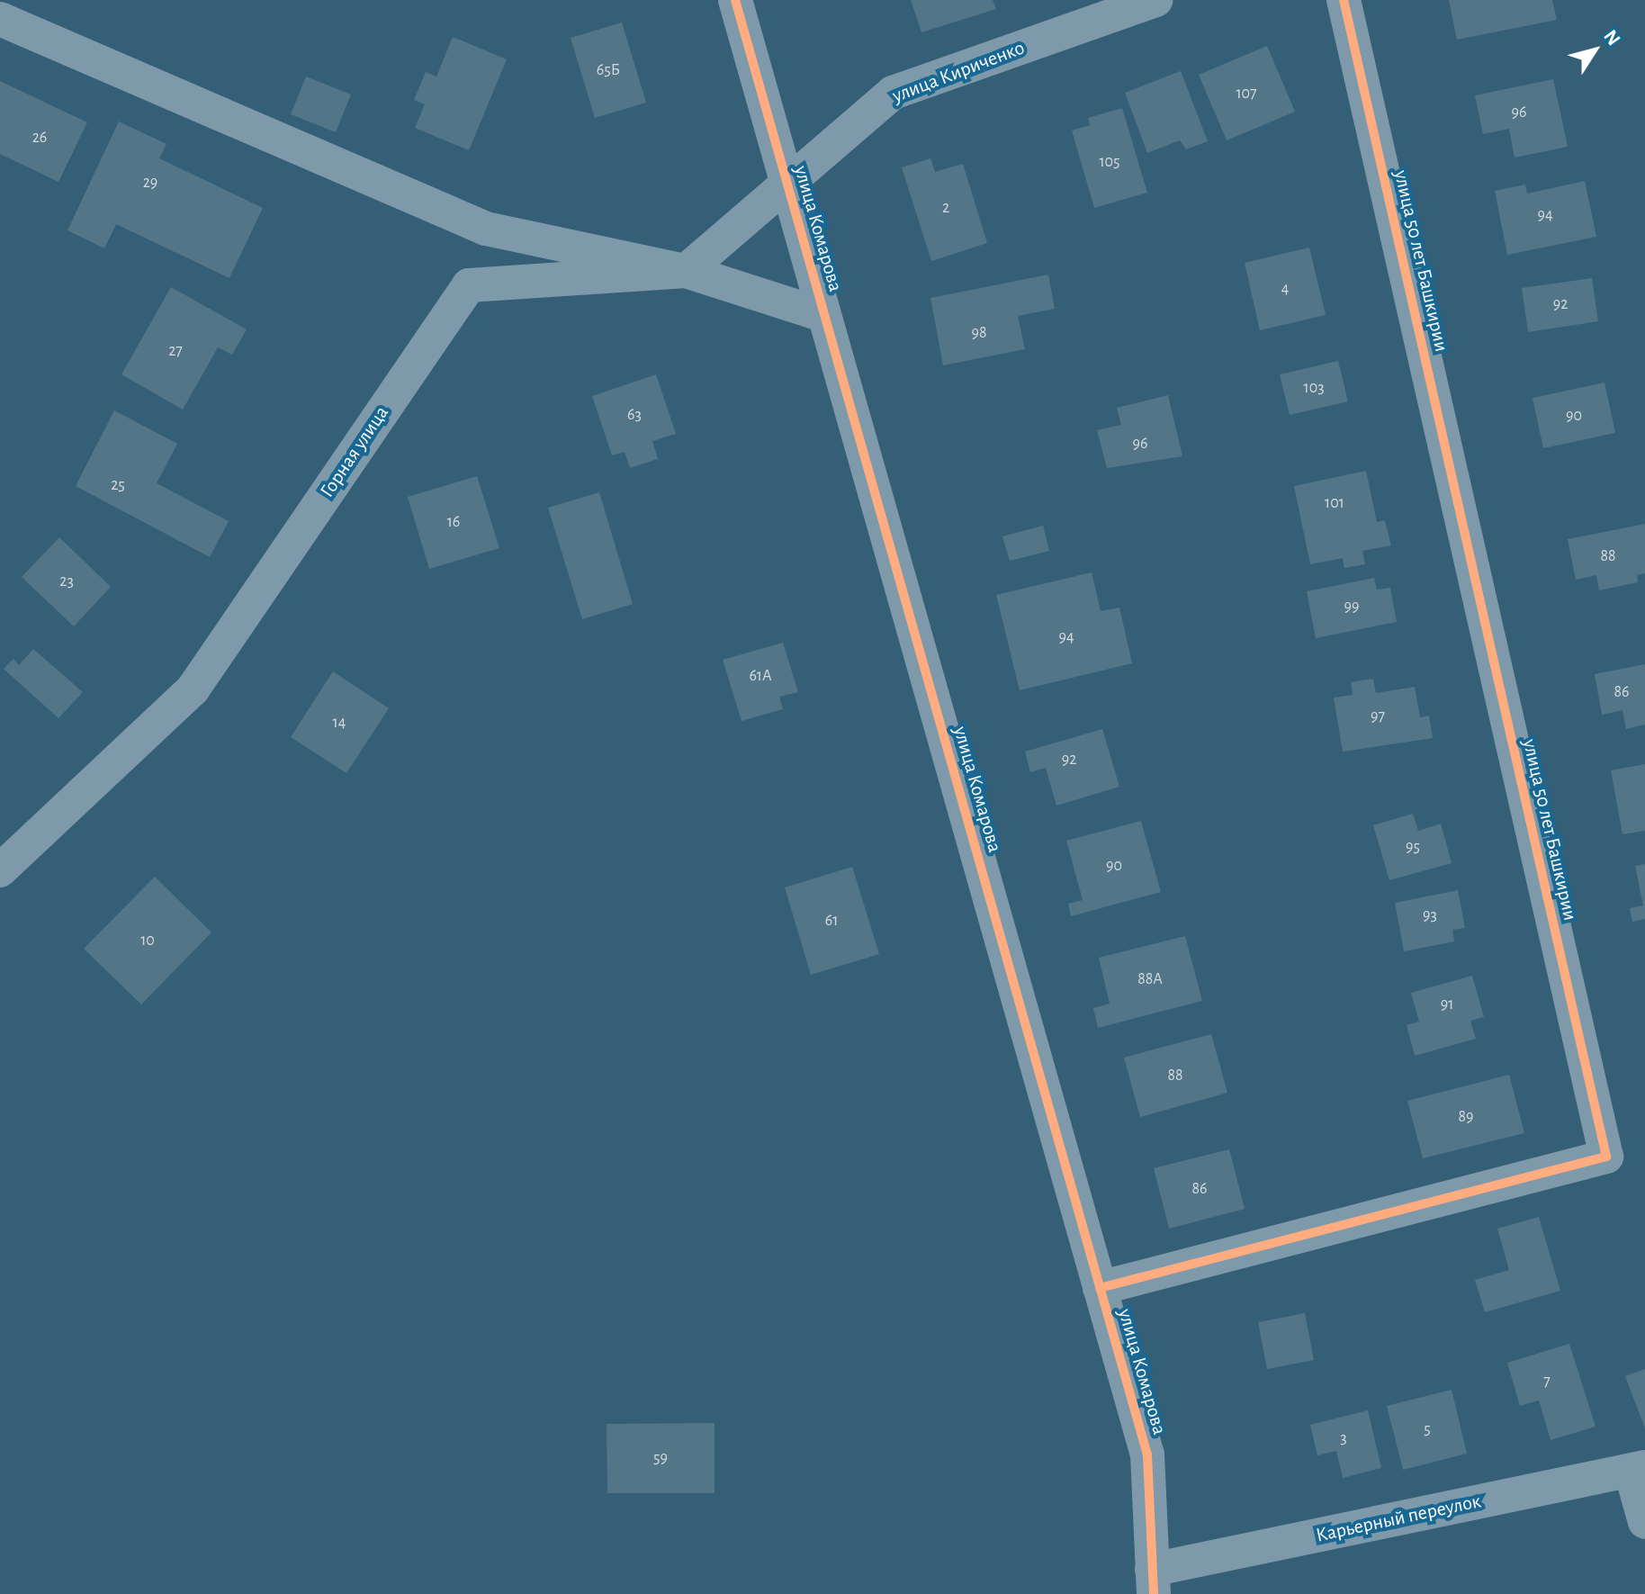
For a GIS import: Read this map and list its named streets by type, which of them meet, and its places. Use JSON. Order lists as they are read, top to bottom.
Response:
{
  "streets": {
    "street": [
      "улица Кириченко",
      "улица Комарова",
      "улица 50 лет Башкирии",
      "Горная улица",
      "Карьерный переулок"
    ]
  },
  "crossings": [
    ["улица Кириченко", "улица Комарова"],
    ["улица Комарова", "улица 50 лет Башкирии"],
    ["улица Комарова", "Карьерный переулок"]
  ],
  "house_numbers": [
    "65Б",
    "107",
    "96",
    "26",
    "105",
    "29",
    "2",
    "94",
    "4",
    "92",
    "98",
    "27",
    "103",
    "63",
    "90",
    "96",
    "25",
    "101",
    "16",
    "88",
    "23",
    "99",
    "94",
    "61А",
    "86",
    "97",
    "14",
    "92",
    "95",
    "90",
    "93",
    "61",
    "10",
    "88А",
    "91",
    "88",
    "89",
    "86",
    "7",
    "5",
    "3",
    "59"
  ],
  "north": "top right"
}
